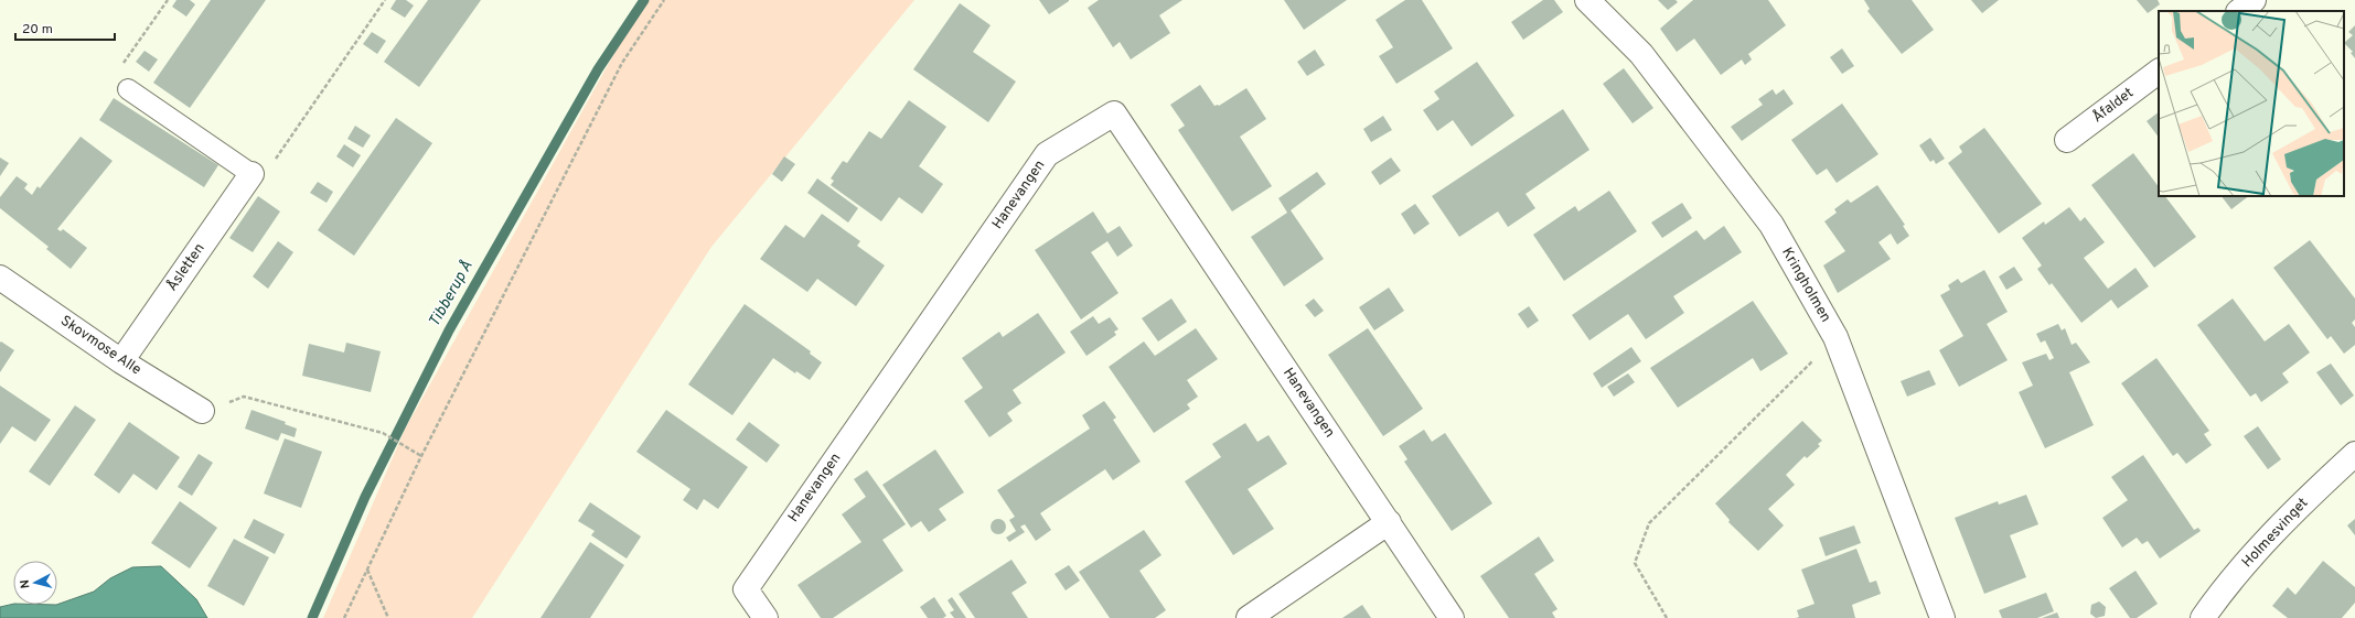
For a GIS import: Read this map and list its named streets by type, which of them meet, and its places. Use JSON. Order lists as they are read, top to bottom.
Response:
{
  "streets": {
    "street": [
      "Åfaldet",
      "Hanevangen",
      "Åsletten",
      "Kringholmen",
      "Skovmose Alle",
      "Holmesvinget"
    ]
  },
  "crossings": [
    ["Åsletten", "Skovmose Alle"]
  ],
  "water": ["Tibberup Å"],
  "scale_bar": "20 m",
  "north": "left"
}
